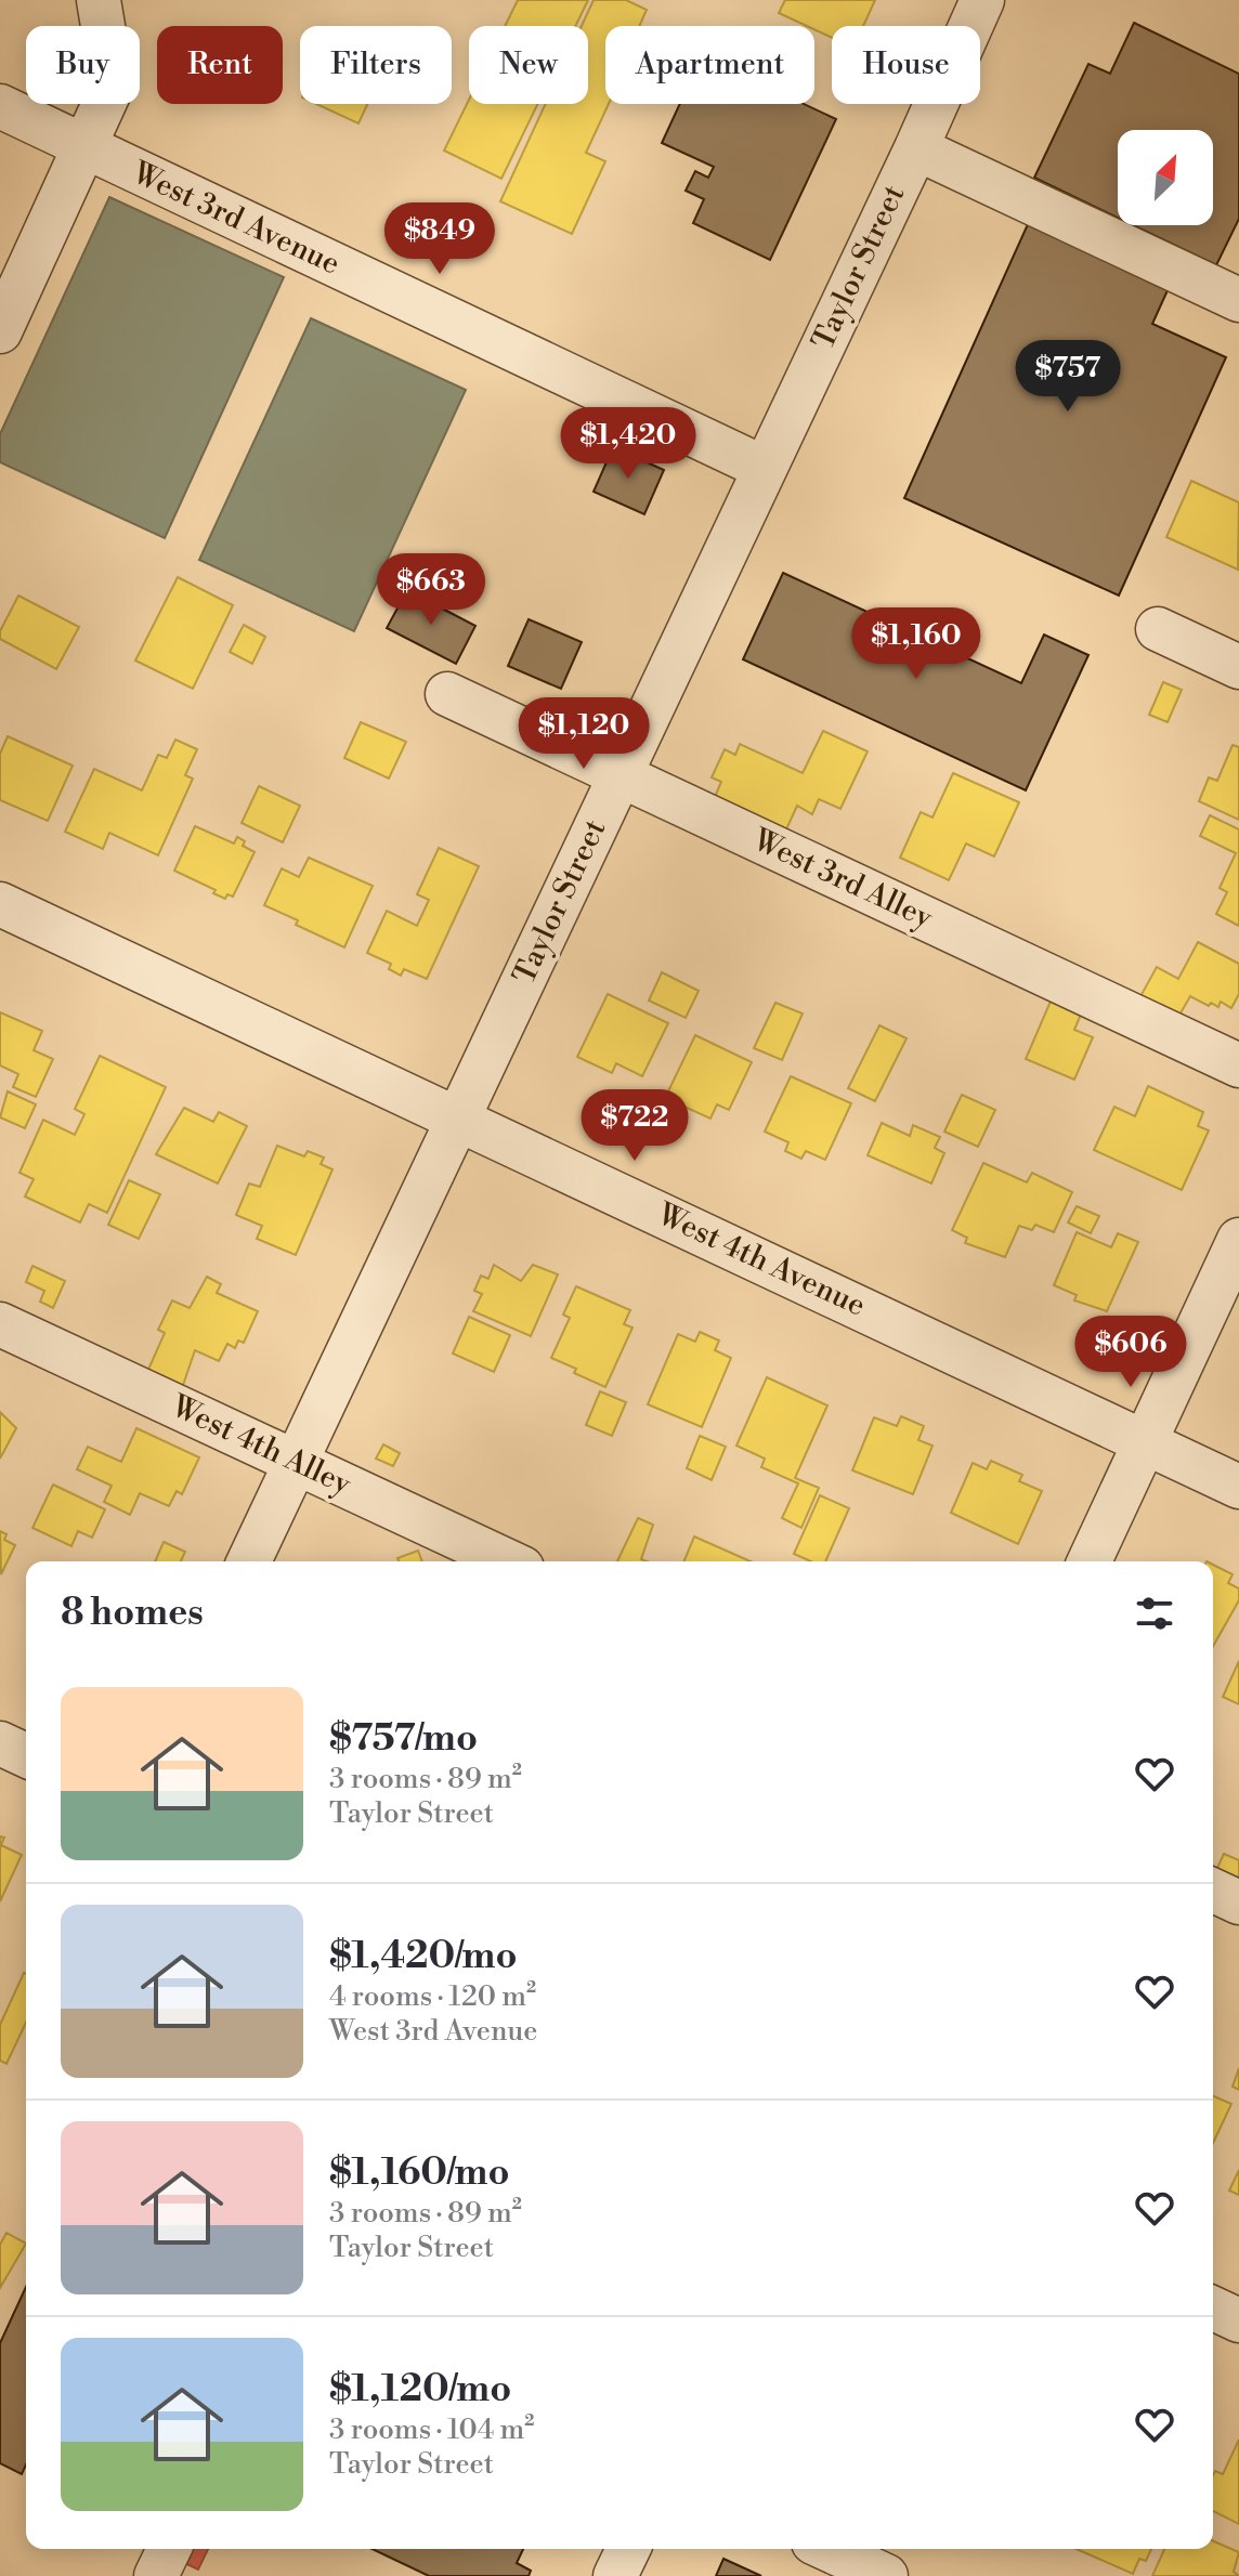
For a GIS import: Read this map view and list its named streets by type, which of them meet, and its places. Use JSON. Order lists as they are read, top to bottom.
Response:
{
  "streets": {
    "street": [
      "West 3rd Avenue",
      "Taylor Street",
      "West 3rd Alley",
      "West 4th Avenue",
      "West 4th Alley"
    ]
  },
  "crossings": [
    ["West 3rd Avenue", "Taylor Street"],
    ["Taylor Street", "West 3rd Alley"],
    ["Taylor Street", "West 4th Avenue"],
    ["Taylor Street", "West 4th Alley"]
  ],
  "north": "top right",
  "page": {
    "chip": [
      "Buy",
      "Rent",
      "Filters",
      "New",
      "Apartment",
      "House"
    ],
    "price": [
      "$849",
      "$757",
      "$1,420",
      "$663",
      "$1,160",
      "$1,120",
      "$722",
      "$606"
    ],
    "heading": "8 homes",
    "list": [
      {
        "name": "$757/mo",
        "note": "3 rooms · 89 m² · Taylor Street"
      },
      {
        "name": "$1,420/mo",
        "note": "4 rooms · 120 m² · West 3rd Avenue"
      },
      {
        "name": "$1,160/mo",
        "note": "3 rooms · 89 m² · Taylor Street"
      },
      {
        "name": "$1,120/mo",
        "note": "3 rooms · 104 m² · Taylor Street"
      }
    ]
  }
}
